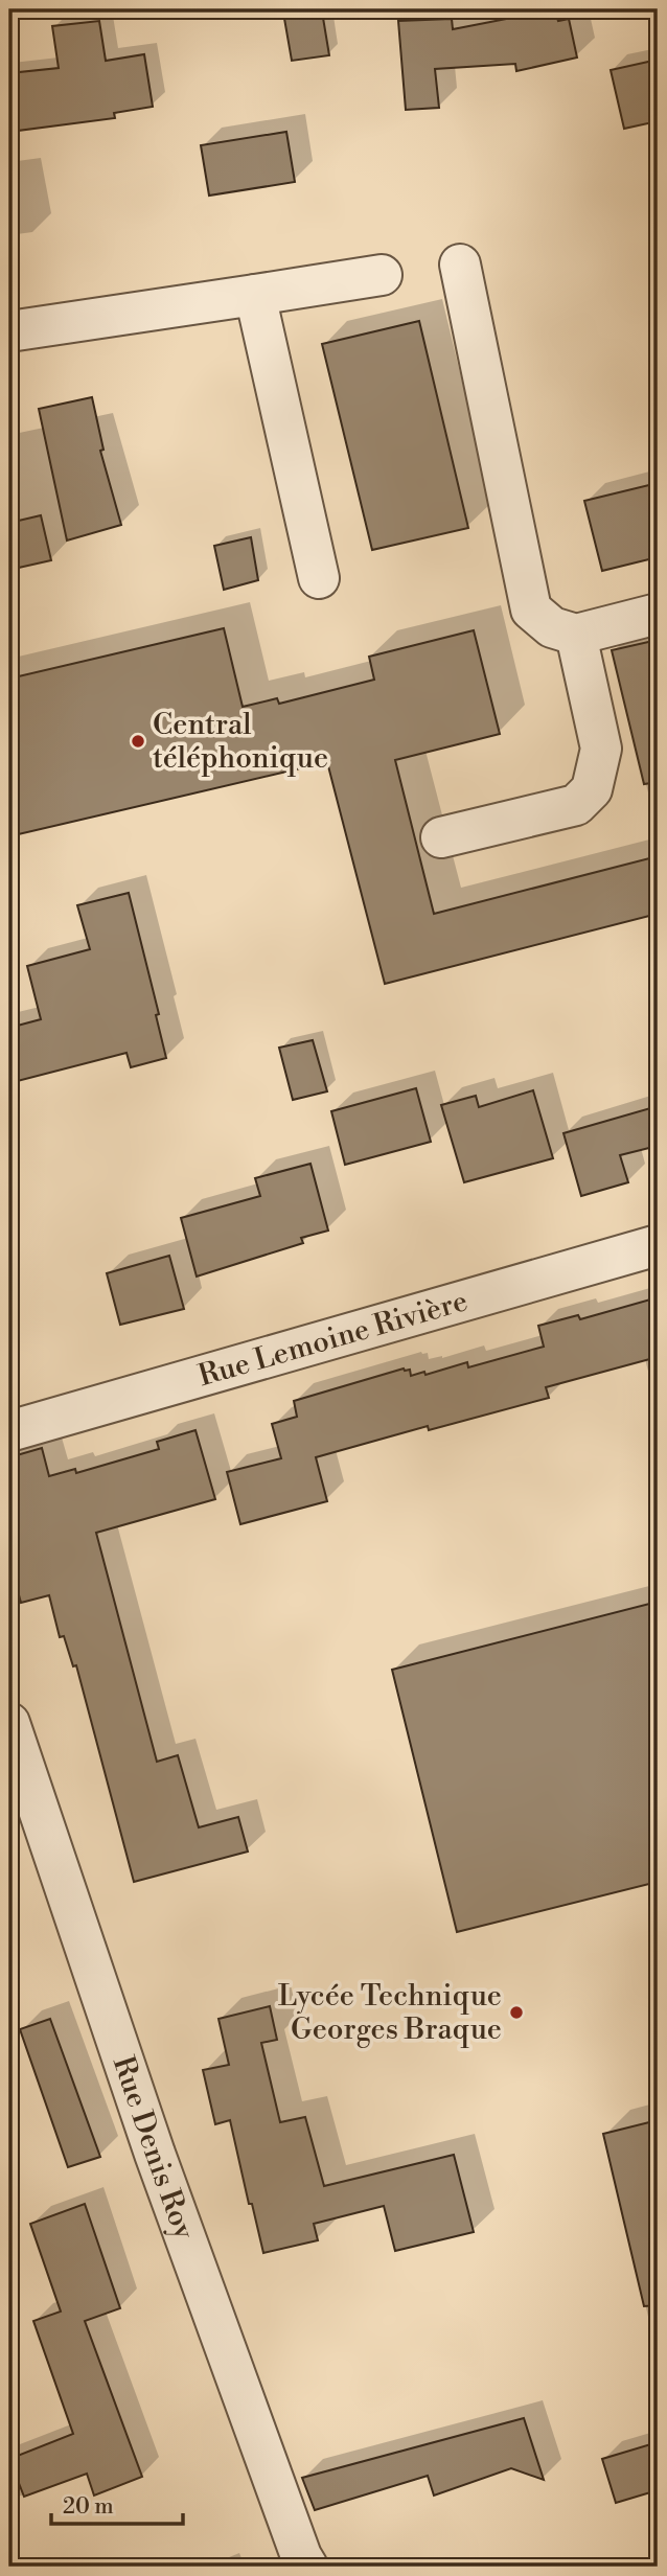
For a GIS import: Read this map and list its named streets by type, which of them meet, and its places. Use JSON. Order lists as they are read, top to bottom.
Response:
{
  "streets": {
    "street": ["Rue Lemoine Rivière", "Rue Denis Roy"]
  },
  "places": ["Central téléphonique", "Lycée Technique Georges Braque"],
  "scale_bar": "20 m"
}
